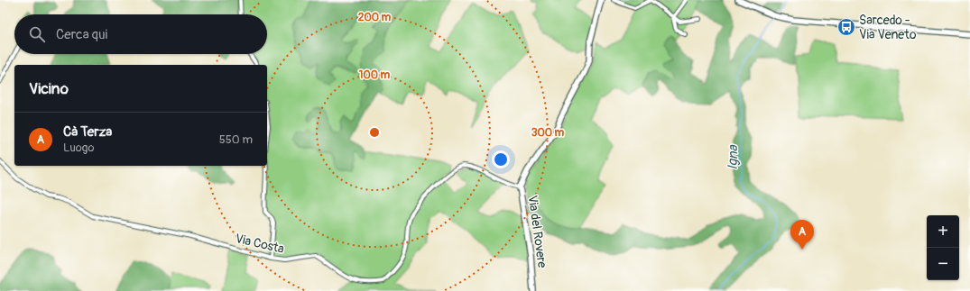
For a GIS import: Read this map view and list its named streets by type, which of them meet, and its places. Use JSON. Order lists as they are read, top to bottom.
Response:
{
  "streets": {
    "street": ["Via del Rovere", "Via Costa"]
  },
  "crossings": [
    ["Via del Rovere", "Via Costa"]
  ],
  "water": ["Igna"],
  "places": {
    "bus stop": ["Sarcedo - Via Veneto"]
  },
  "page": {
    "search": "Cerca qui",
    "heading": "Vicino",
    "list": [
      {
        "mark": "A",
        "name": "Cà Terza",
        "note": "Luogo",
        "value": "550 m"
      }
    ],
    "map_buttons": ["+", "−"],
    "pins": "A"
  },
  "rings": ["200 m", "100 m", "300 m"]
}
